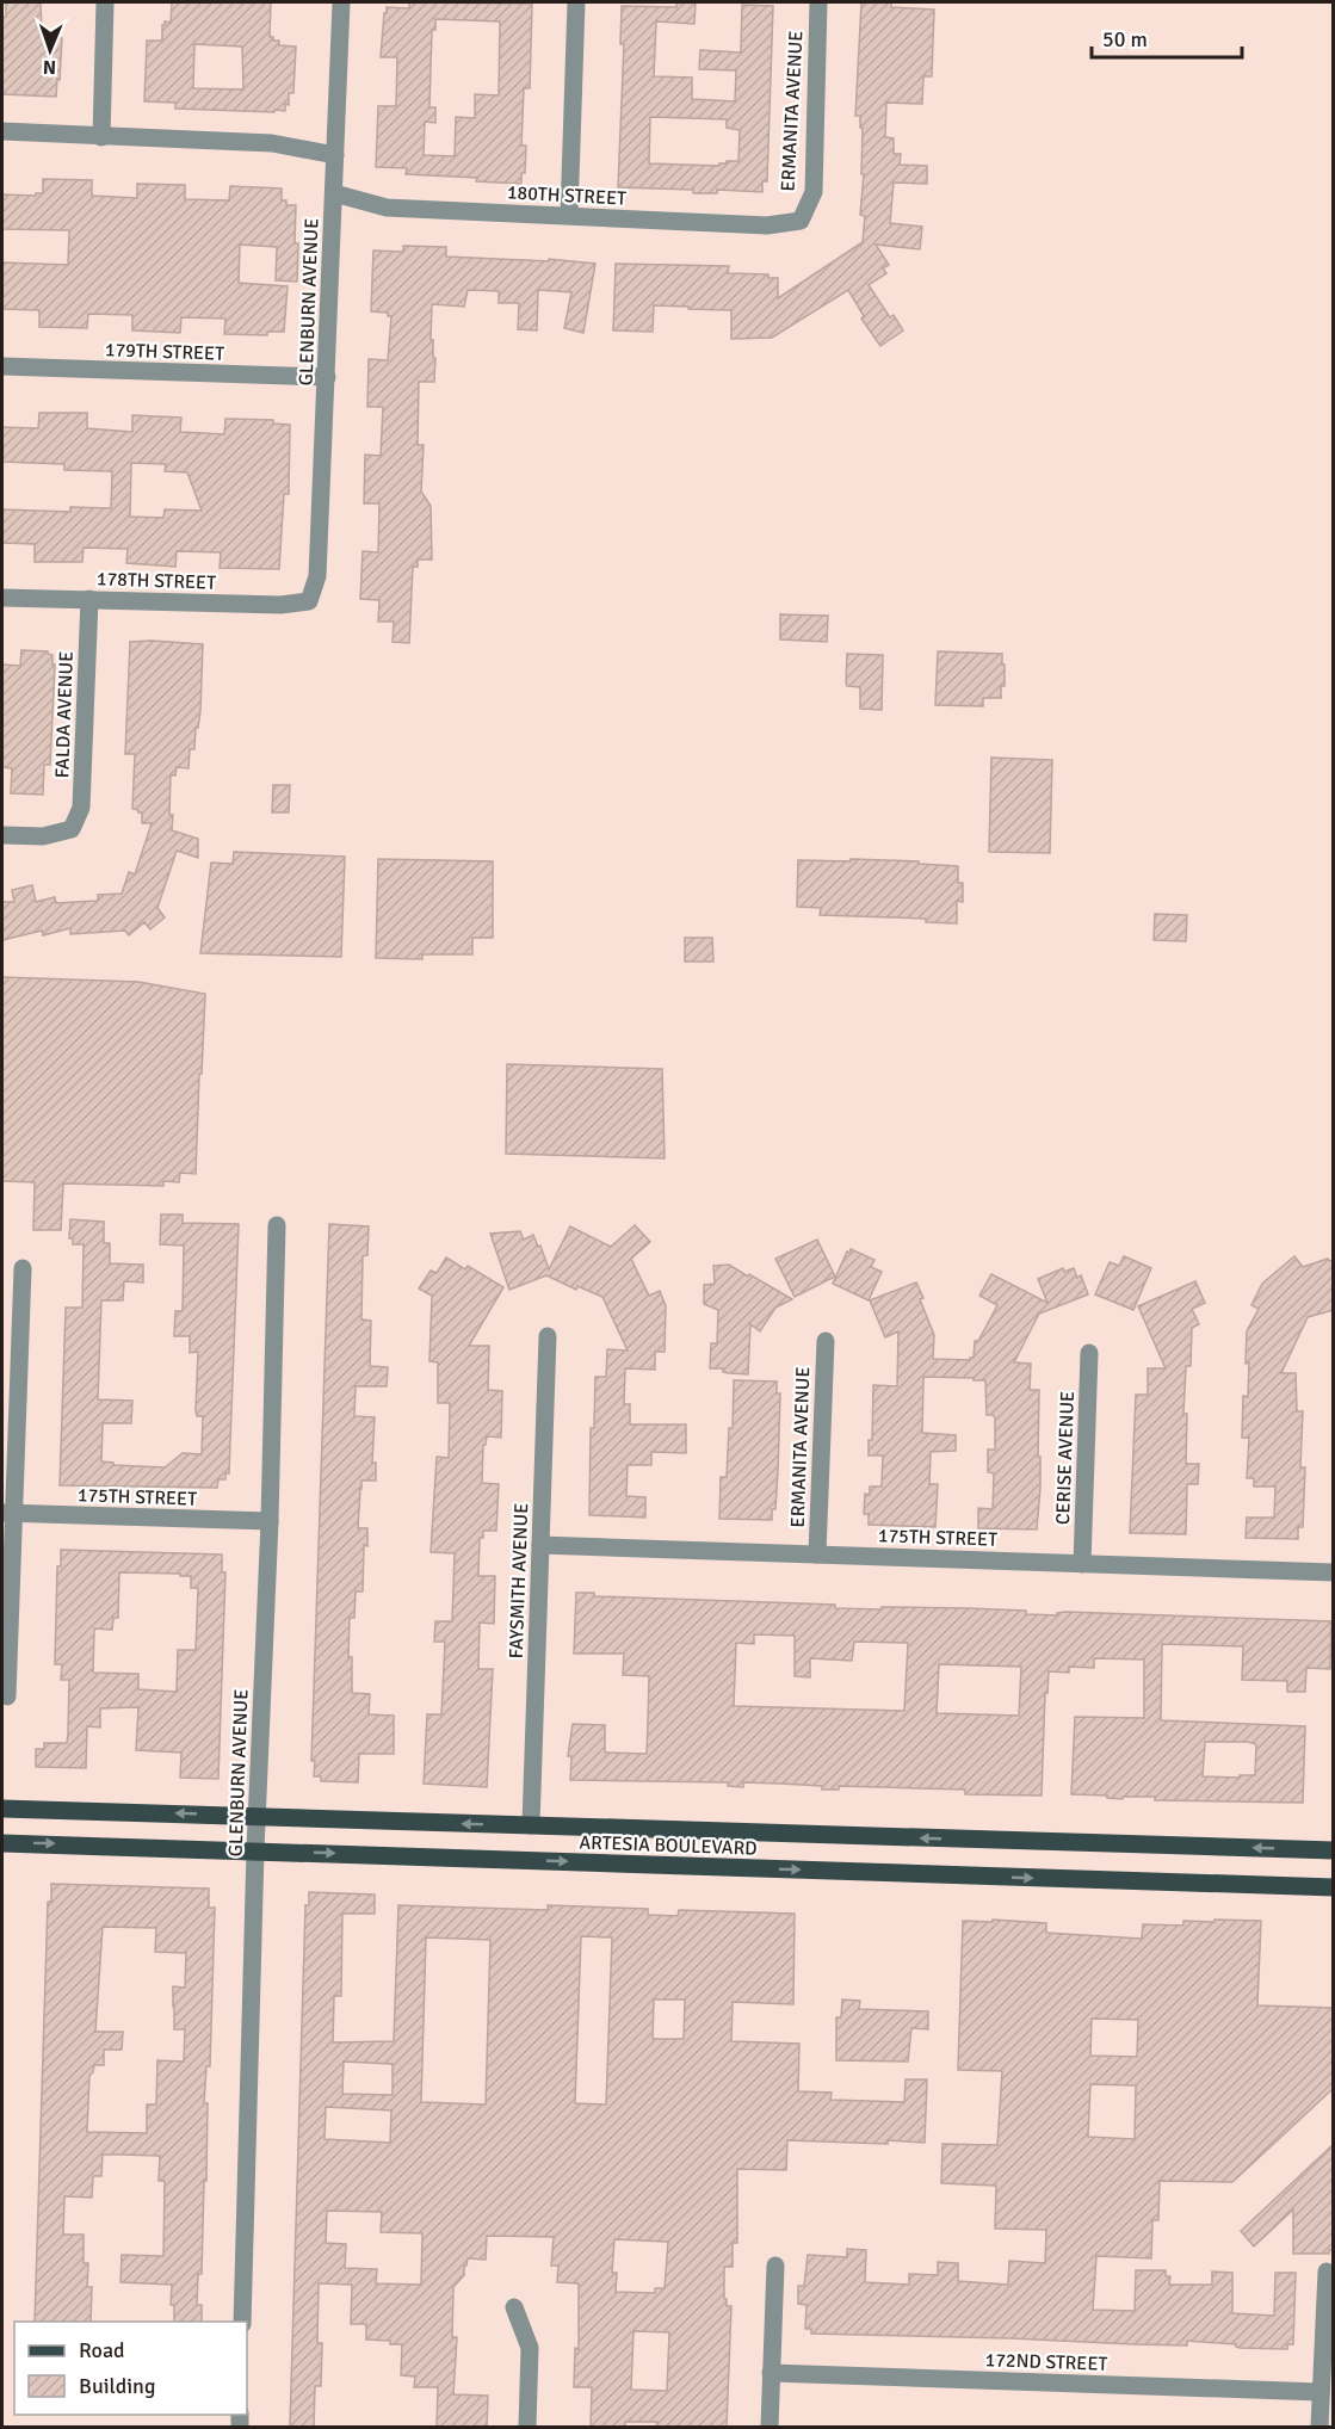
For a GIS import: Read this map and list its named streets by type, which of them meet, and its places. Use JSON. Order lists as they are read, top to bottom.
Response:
{
  "streets": {
    "main road": ["ARTESIA BOULEVARD"],
    "street": [
      "ERMANITA AVENUE",
      "180TH STREET",
      "GLENBURN AVENUE",
      "179TH STREET",
      "178TH STREET",
      "FALDA AVENUE",
      "CERISE AVENUE",
      "175TH STREET",
      "FAYSMITH AVENUE",
      "172ND STREET"
    ]
  },
  "crossings": [
    ["ERMANITA AVENUE", "180TH STREET"],
    ["ERMANITA AVENUE", "175TH STREET"],
    ["180TH STREET", "GLENBURN AVENUE"],
    ["GLENBURN AVENUE", "179TH STREET"],
    ["GLENBURN AVENUE", "178TH STREET"],
    ["GLENBURN AVENUE", "175TH STREET"],
    ["GLENBURN AVENUE", "ARTESIA BOULEVARD"],
    ["178TH STREET", "FALDA AVENUE"],
    ["CERISE AVENUE", "175TH STREET"],
    ["175TH STREET", "FAYSMITH AVENUE"],
    ["FAYSMITH AVENUE", "ARTESIA BOULEVARD"]
  ],
  "legend": ["Road", "Building"],
  "scale_bar": "50 m",
  "north": "bottom"
}
